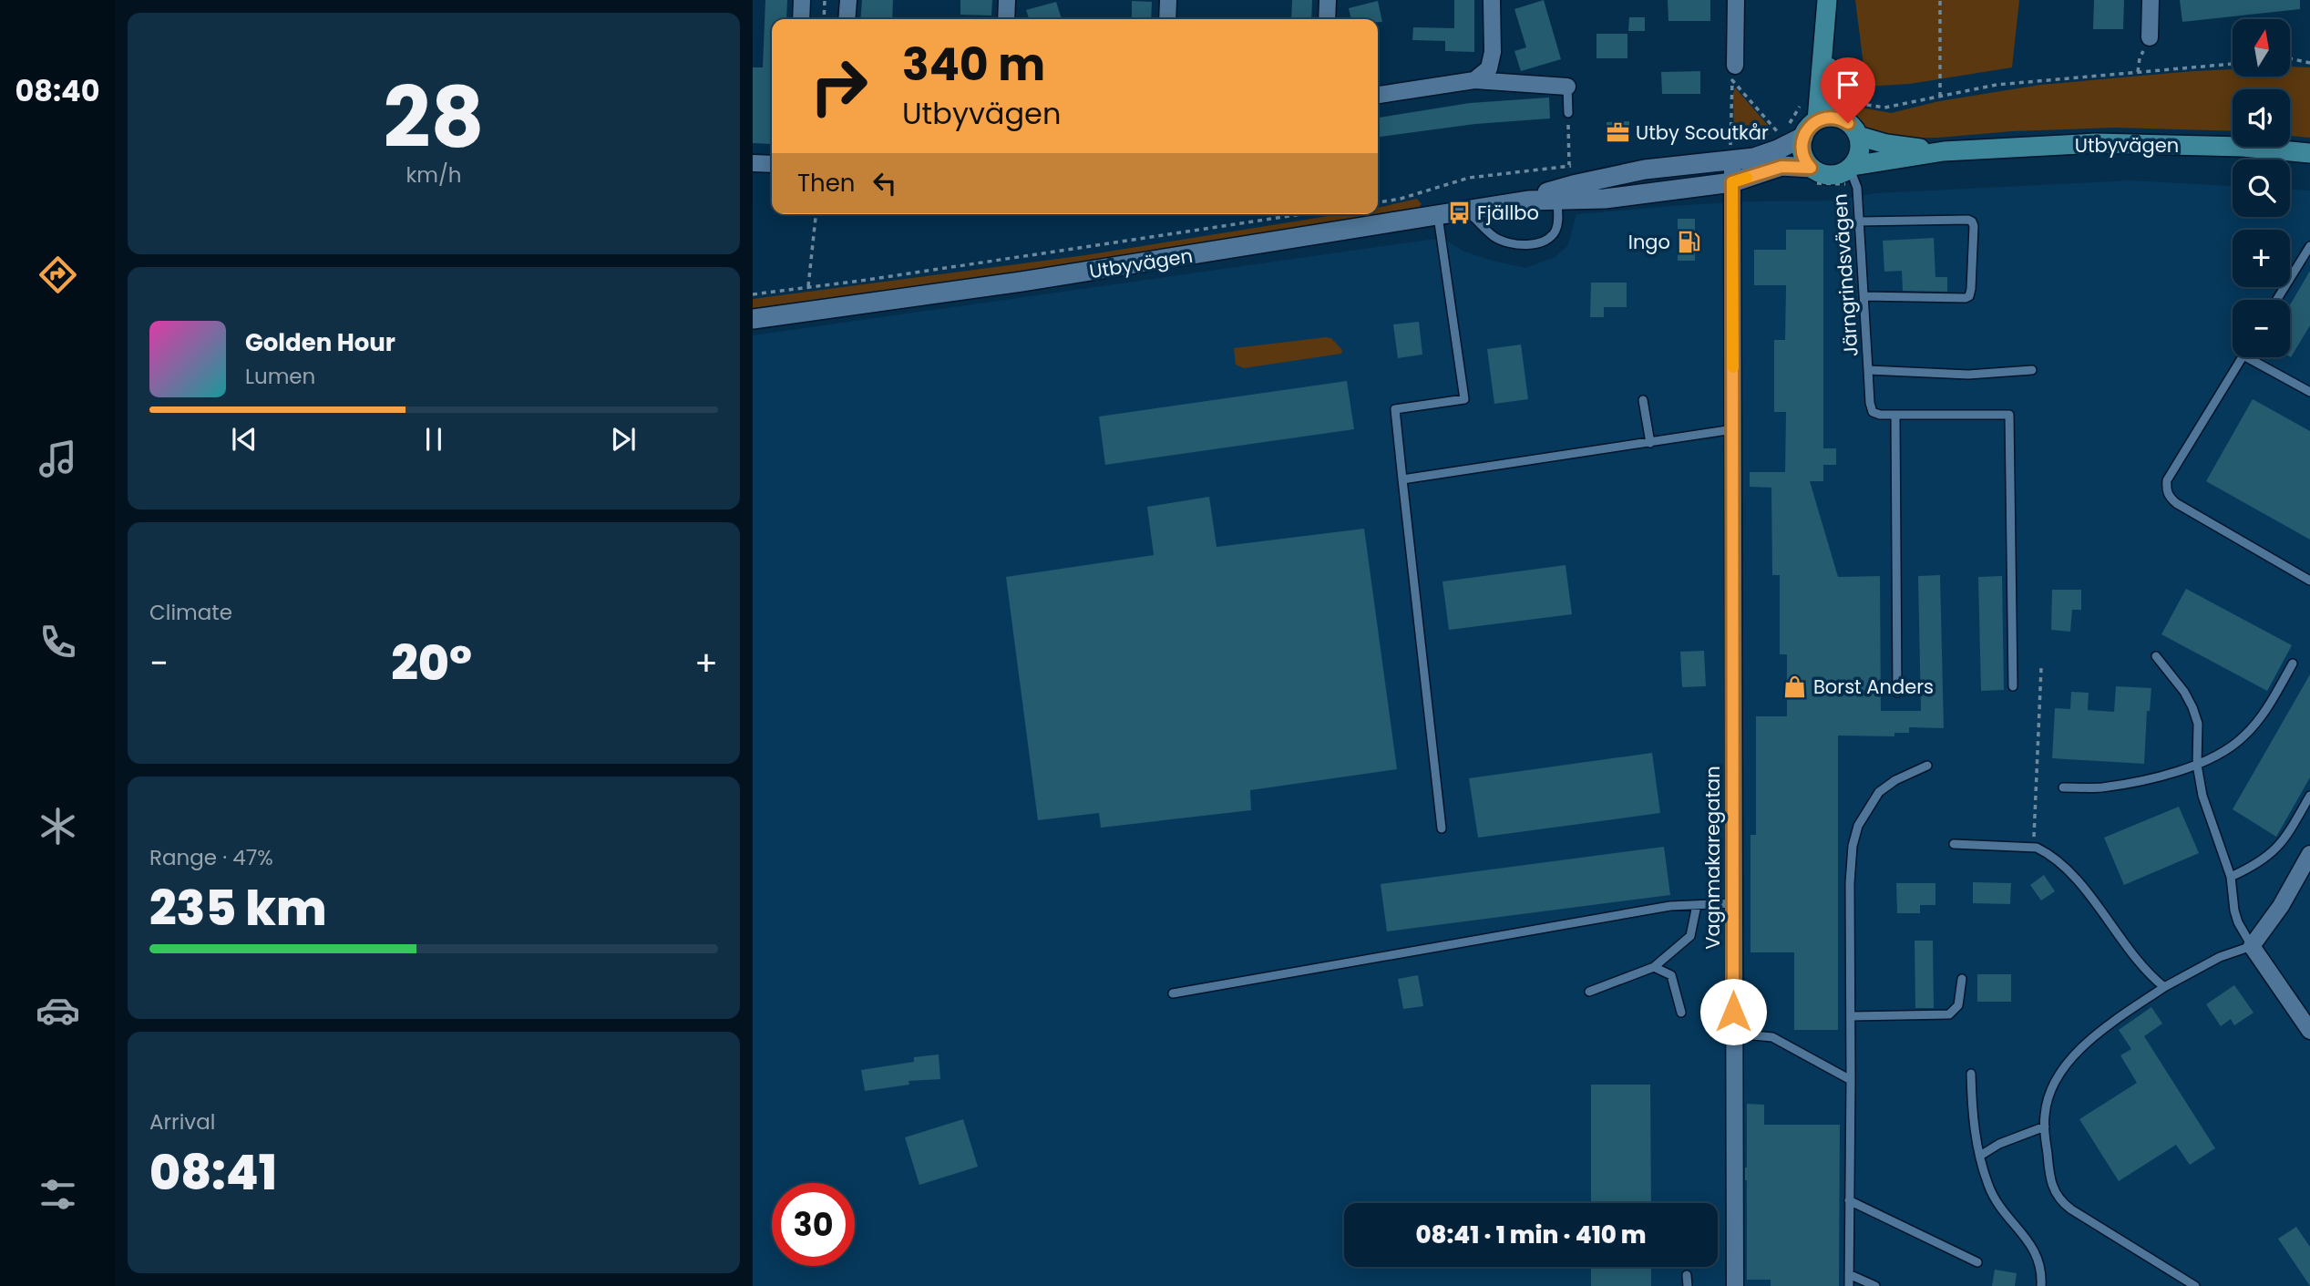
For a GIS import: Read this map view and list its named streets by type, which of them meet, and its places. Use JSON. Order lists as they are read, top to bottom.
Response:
{
  "streets": {
    "main road": ["Utbyvägen"],
    "street": ["Vagnmakaregatan"],
    "lane": ["Järngrindsvägen"]
  },
  "crossings": [
    ["Utbyvägen", "Järngrindsvägen"],
    ["Utbyvägen", "Vagnmakaregatan"]
  ],
  "places": {
    "office": ["Utby Scoutkår"],
    "bus stop": ["Fjällbo"],
    "fuel station": ["Ingo"],
    "shop": ["Borst Anders"]
  },
  "north": "top",
  "page": {
    "tabs": "08:40",
    "tile": [
      ["28", "km/h"],
      "Climate",
      ["Range · 47%", "235 km"],
      ["Arrival", "08:41"]
    ],
    "map_buttons": ["+", "−"],
    "turn": ["340 m", "Utbyvägen"],
    "then": "Then",
    "song": ["Golden Hour", "Lumen"],
    "heat": ["−", "20°", "+"],
    "limit": "30",
    "trip": "08:41 · 1 min · 410 m"
  }
}
